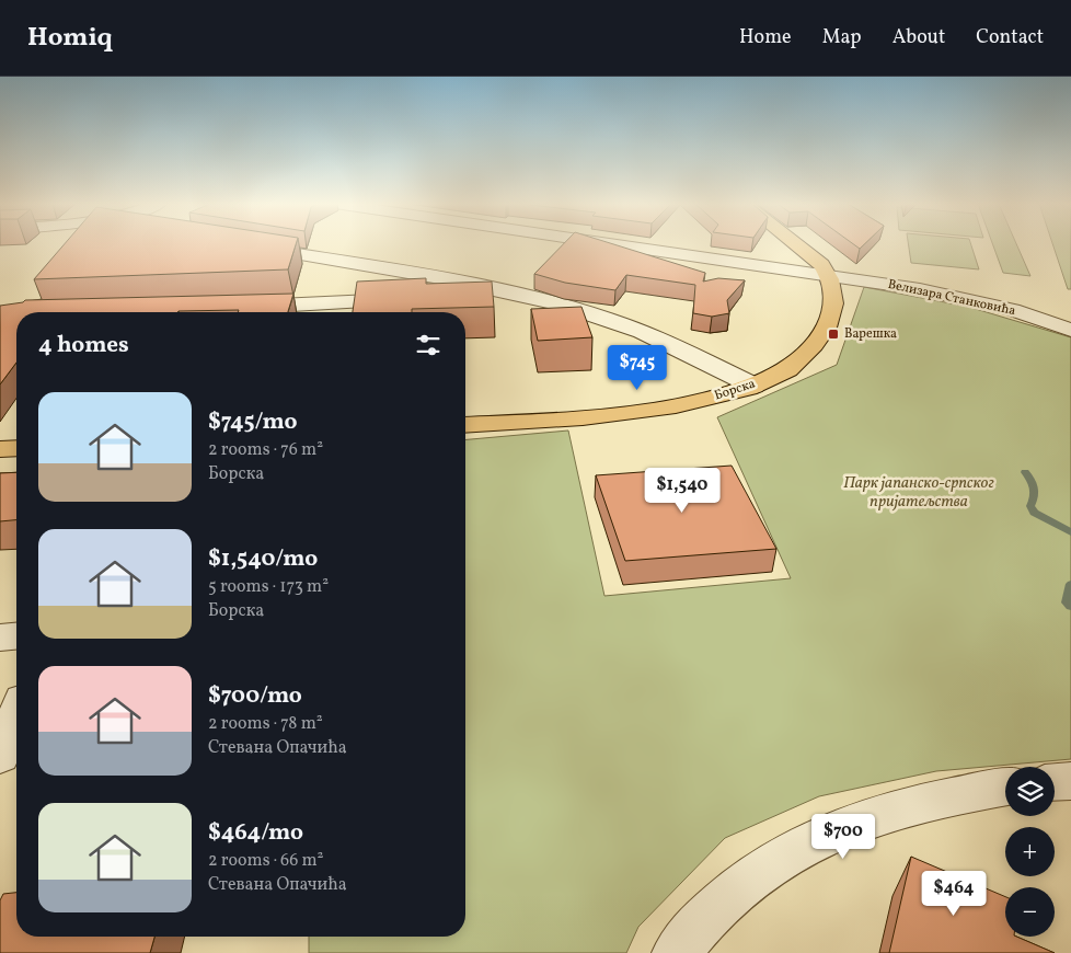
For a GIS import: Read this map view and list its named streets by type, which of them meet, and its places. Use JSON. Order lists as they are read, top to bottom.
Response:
{
  "streets": {
    "main road": ["Борска"],
    "street": ["Велизара Станковића"]
  },
  "crossings": [
    ["Велизара Станковића", "Борска"]
  ],
  "parks": ["Парк јапанско-српског пријатељства"],
  "places": {
    "transit": ["Варешка"]
  },
  "page": {
    "header": "Homiq",
    "nav": [
      "Home",
      "Map",
      "About",
      "Contact"
    ],
    "heading": "4 homes",
    "price": [
      "$745",
      "$1,540",
      "$700",
      "$464"
    ],
    "list": [
      {
        "name": "$745/mo",
        "note": "2 rooms · 76 m² · Борска"
      },
      {
        "name": "$1,540/mo",
        "note": "5 rooms · 173 m² · Борска"
      },
      {
        "name": "$700/mo",
        "note": "2 rooms · 78 m² · Стевана Опачића"
      },
      {
        "name": "$464/mo",
        "note": "2 rooms · 66 m² · Стевана Опачића"
      }
    ],
    "map_buttons": ["+", "−"]
  }
}
